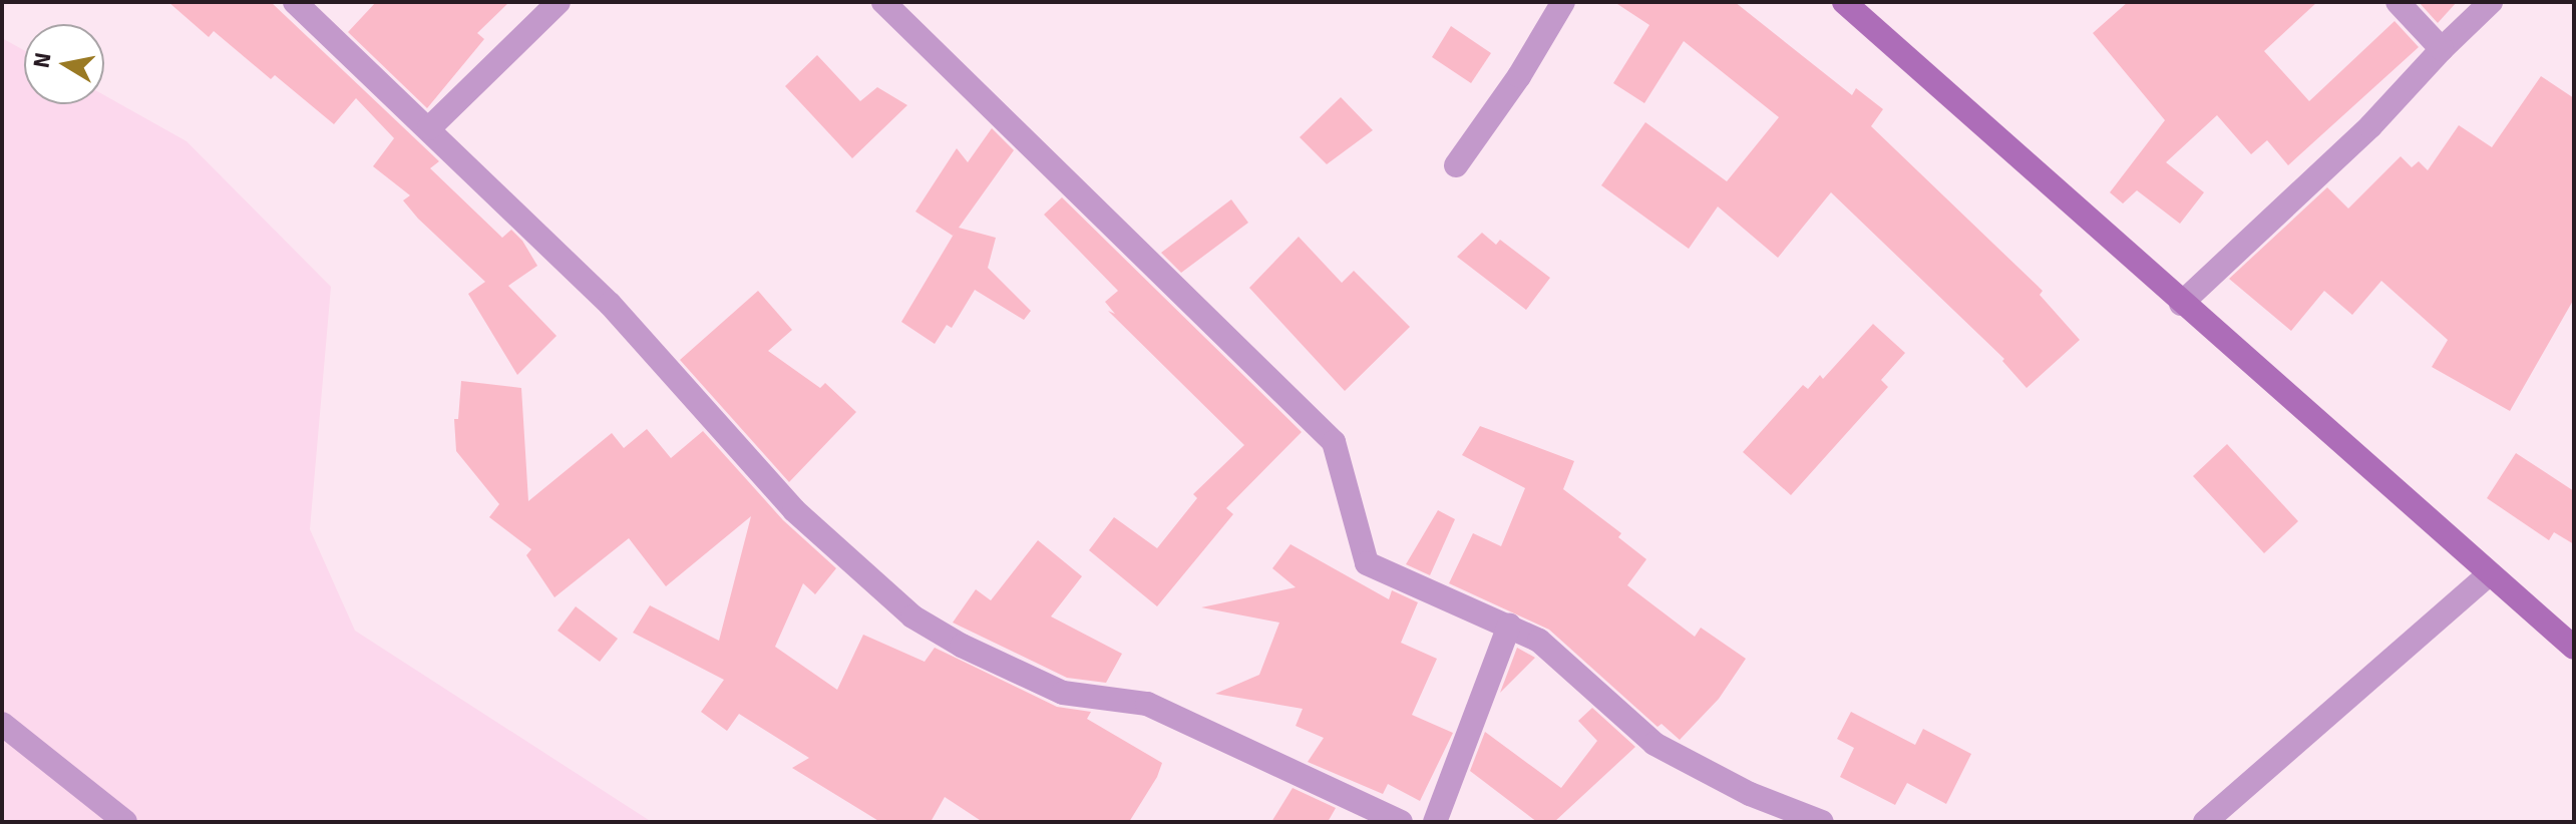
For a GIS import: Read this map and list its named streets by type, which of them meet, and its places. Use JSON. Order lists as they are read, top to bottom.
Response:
{
  "north": "left"
}
